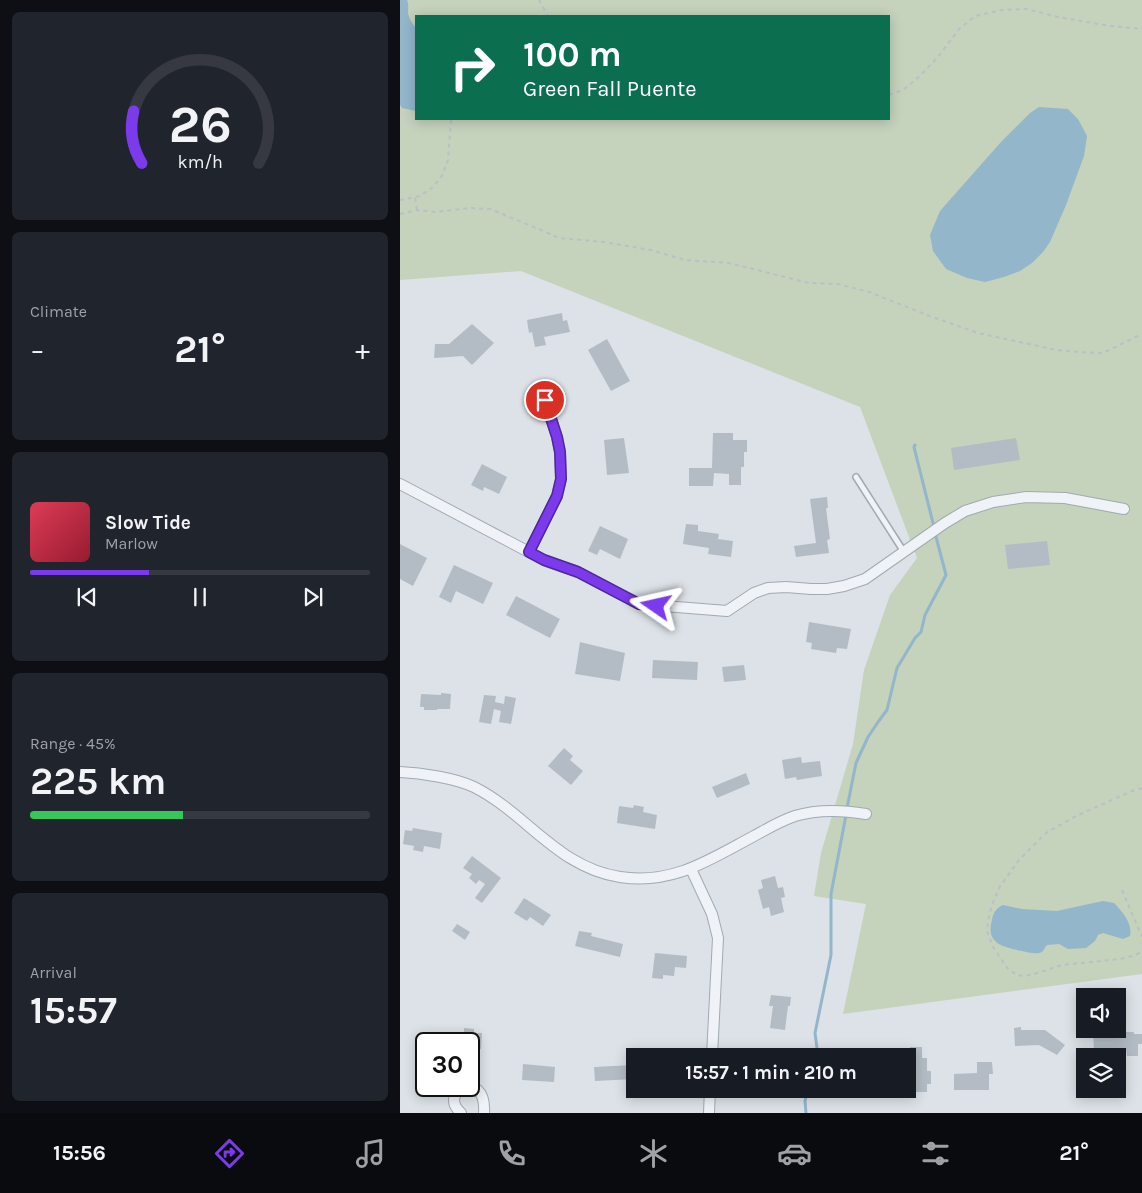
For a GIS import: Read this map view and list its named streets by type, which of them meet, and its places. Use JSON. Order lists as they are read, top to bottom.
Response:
{
  "page": {
    "turn": ["100 m", "Green Fall Puente"],
    "tile": [
      "Climate",
      ["Range · 45%", "225 km"],
      ["Arrival", "15:57"]
    ],
    "heat": ["−", "21°", "+"],
    "song": ["Slow Tide", "Marlow"],
    "limit": "30",
    "trip": "15:57 · 1 min · 210 m",
    "tabs": ["15:56", "21°"],
    "gauge": ["26", "km/h"]
  }
}
